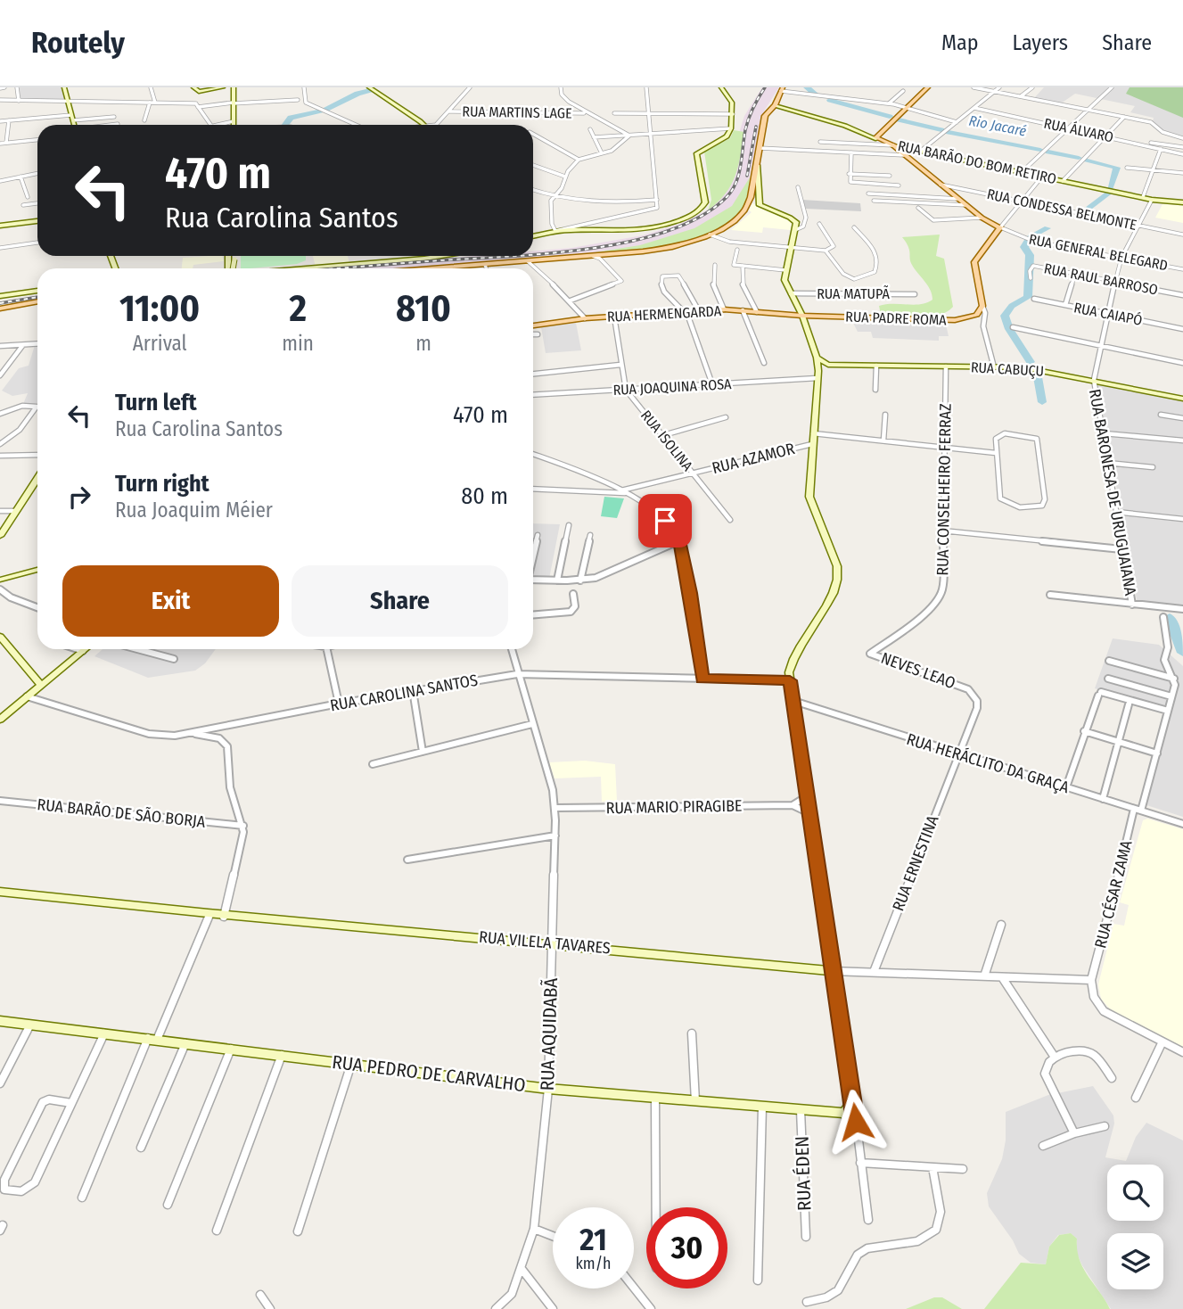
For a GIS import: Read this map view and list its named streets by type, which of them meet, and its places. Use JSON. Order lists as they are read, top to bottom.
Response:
{
  "streets": {
    "main road": [
      "RUA BARÃO DO BOM RETIRO",
      "RUA GENERAL BELEGARD",
      "RUA HERMENGARDA",
      "RUA PADRE ROMA"
    ],
    "street": [
      "RUA MARTINS LAGE",
      "RUA ÁLVARO",
      "RUA CONDESSA BELMONTE",
      "RUA RAUL BARROSO",
      "RUA MATUPÃ",
      "RUA CAIAPÓ",
      "RUA CABUÇU",
      "RUA JOAQUINA ROSA",
      "RUA ISOLINA",
      "RUA AZAMOR",
      "RUA CONSELHEIRO FERRAZ",
      "RUA BARONESA DE URUGUAIANA",
      "NEVES LEAO",
      "RUA CAROLINA SANTOS",
      "RUA HERÁCLITO DA GRAÇA",
      "RUA MARIO PIRAGIBE",
      "RUA BARÃO DE SÃO BORJA",
      "RUA ERNESTINA",
      "RUA CÉSAR ZAMA",
      "RUA VILELA TAVARES",
      "RUA AQUIDABÃ",
      "RUA PEDRO DE CARVALHO",
      "RUA ÉDEN"
    ]
  },
  "crossings": [
    ["RUA BARÃO DO BOM RETIRO", "RUA GENERAL BELEGARD"],
    ["RUA CONDESSA BELMONTE", "RUA GENERAL BELEGARD"],
    ["RUA HERMENGARDA", "RUA PADRE ROMA"],
    ["RUA HERMENGARDA", "RUA ISOLINA"],
    ["RUA CABUÇU", "RUA CONSELHEIRO FERRAZ"],
    ["RUA CABUÇU", "RUA BARONESA DE URUGUAIANA"],
    ["RUA JOAQUINA ROSA", "RUA ISOLINA"],
    ["RUA ISOLINA", "RUA AZAMOR"],
    ["RUA CONSELHEIRO FERRAZ", "NEVES LEAO"],
    ["NEVES LEAO", "RUA HERÁCLITO DA GRAÇA"],
    ["NEVES LEAO", "RUA ERNESTINA"],
    ["RUA CAROLINA SANTOS", "RUA AQUIDABÃ"],
    ["RUA HERÁCLITO DA GRAÇA", "RUA ERNESTINA"],
    ["RUA HERÁCLITO DA GRAÇA", "RUA CÉSAR ZAMA"],
    ["RUA MARIO PIRAGIBE", "RUA AQUIDABÃ"],
    ["RUA ERNESTINA", "RUA VILELA TAVARES"],
    ["RUA CÉSAR ZAMA", "RUA VILELA TAVARES"],
    ["RUA VILELA TAVARES", "RUA AQUIDABÃ"],
    ["RUA AQUIDABÃ", "RUA PEDRO DE CARVALHO"],
    ["RUA PEDRO DE CARVALHO", "RUA ÉDEN"]
  ],
  "water": ["Rio Jacaré"],
  "page": {
    "header": "Routely",
    "nav": ["Map", "Layers", "Share"],
    "turn": ["470 m", "Rua Carolina Santos"],
    "eta": [
      "11:00",
      "Arrival",
      "2",
      "min",
      "810",
      "m"
    ],
    "list": [
      {
        "name": "Turn left",
        "note": "Rua Carolina Santos",
        "value": "470 m"
      },
      {
        "name": "Turn right",
        "note": "Rua Joaquim Méier",
        "value": "80 m"
      }
    ],
    "buttons": ["Exit", "Share"],
    "speed": "21 km/h",
    "limit": "30"
  }
}
